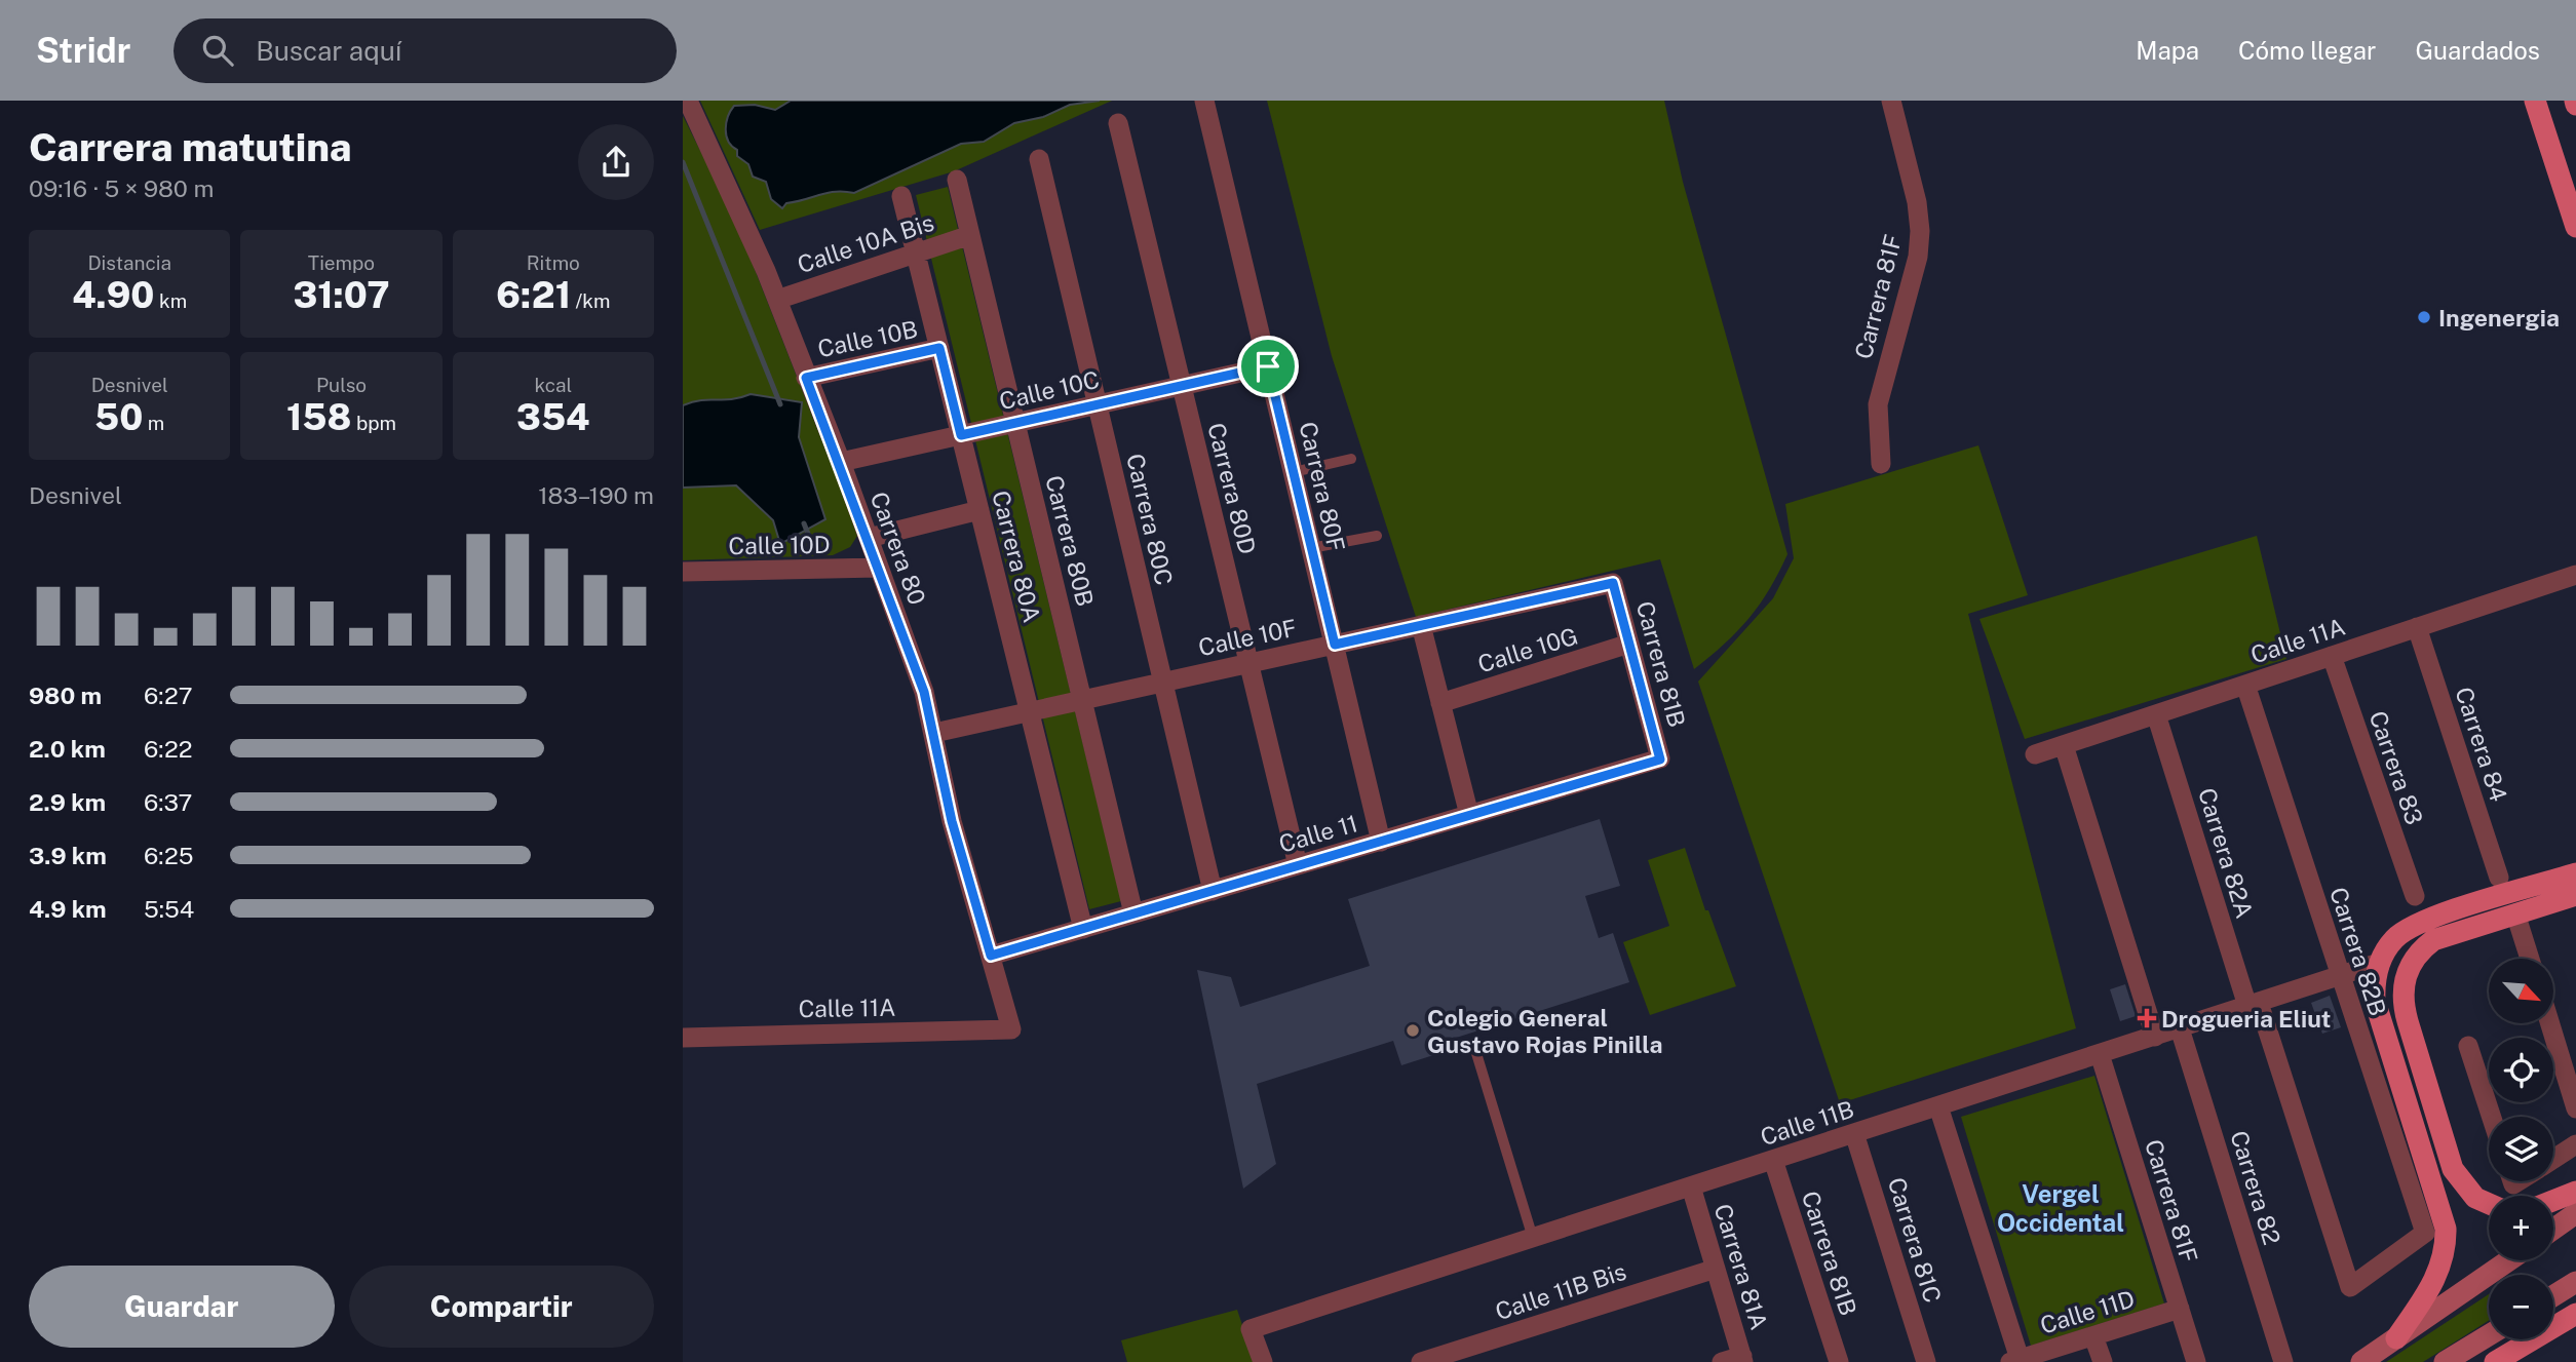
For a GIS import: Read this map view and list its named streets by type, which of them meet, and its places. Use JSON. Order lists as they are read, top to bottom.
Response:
{
  "streets": {
    "street": [
      "Calle 10A Bis",
      "Carrera 81F",
      "Calle 10B",
      "Calle 10C",
      "Carrera 80F",
      "Carrera 80D",
      "Carrera 80C",
      "Carrera 80B",
      "Calle 10D",
      "Carrera 80",
      "Carrera 80A",
      "Calle 10F",
      "Calle 11A",
      "Calle 10G",
      "Carrera 81B",
      "Carrera 84",
      "Carrera 83",
      "Calle 11",
      "Carrera 82A",
      "Carrera 82B",
      "Calle 11B",
      "Carrera 82",
      "Carrera 81C",
      "Carrera 81A",
      "Calle 11B Bis",
      "Calle 11D"
    ]
  },
  "crossings": [
    ["Calle 10A Bis", "Carrera 80B"],
    ["Calle 10A Bis", "Carrera 80"],
    ["Calle 10A Bis", "Carrera 80A"],
    ["Carrera 81F", "Calle 11B"],
    ["Carrera 81F", "Calle 11D"],
    ["Calle 10B", "Carrera 80"],
    ["Calle 10B", "Carrera 80A"],
    ["Calle 10C", "Carrera 80F"],
    ["Calle 10C", "Carrera 80D"],
    ["Calle 10C", "Carrera 80C"],
    ["Calle 10C", "Carrera 80B"],
    ["Calle 10C", "Carrera 80"],
    ["Calle 10C", "Carrera 80A"],
    ["Carrera 80F", "Calle 10F"],
    ["Carrera 80F", "Calle 11"],
    ["Carrera 80D", "Calle 10F"],
    ["Carrera 80D", "Calle 11"],
    ["Carrera 80C", "Calle 10F"],
    ["Carrera 80C", "Calle 11"],
    ["Carrera 80B", "Calle 10F"],
    ["Carrera 80B", "Calle 11"],
    ["Calle 10D", "Carrera 80"],
    ["Carrera 80", "Calle 10F"],
    ["Carrera 80", "Calle 11A"],
    ["Carrera 80", "Calle 11"],
    ["Carrera 80A", "Calle 10F"],
    ["Carrera 80A", "Calle 11"],
    ["Calle 10F", "Carrera 81B"],
    ["Calle 11A", "Carrera 84"],
    ["Calle 11A", "Carrera 83"],
    ["Calle 11A", "Carrera 82A"],
    ["Calle 11A", "Carrera 82B"],
    ["Calle 10G", "Carrera 81B"],
    ["Carrera 81B", "Calle 11"],
    ["Carrera 81B", "Calle 11B"],
    ["Carrera 82A", "Carrera 82B"],
    ["Carrera 82A", "Calle 11B"],
    ["Carrera 82B", "Calle 11B"],
    ["Calle 11B", "Carrera 82"],
    ["Calle 11B", "Carrera 81C"],
    ["Calle 11B", "Carrera 81A"],
    ["Carrera 81A", "Calle 11B Bis"]
  ],
  "districts": ["Vergel Occidental"],
  "places": {
    "other": ["Ingenergia", "Colegio General Gustavo Rojas Pinilla"],
    "health": ["Drogueria Eliut"]
  },
  "north": "bottom right",
  "page": {
    "header": "Stridr",
    "search": "Buscar aquí",
    "nav": ["Mapa", "Cómo llegar", "Guardados"],
    "heading": ["Carrera matutina", "09:16 · 5 × 980 m"],
    "stats": [
      ["Distancia", "4.90 km"],
      ["Tiempo", "31:07"],
      ["Ritmo", "6:21 /km"],
      ["Desnivel", "50 m"],
      ["Pulso", "158 bpm"],
      ["kcal", "354"]
    ],
    "chart": ["Desnivel", "183–190 m"],
    "list": [
      {
        "name": "980 m",
        "note": "6:27"
      },
      {
        "name": "2.0 km",
        "note": "6:22"
      },
      {
        "name": "2.9 km",
        "note": "6:37"
      },
      {
        "name": "3.9 km",
        "note": "6:25"
      },
      {
        "name": "4.9 km",
        "note": "5:54"
      }
    ],
    "map_buttons": ["+", "−"],
    "buttons": ["Guardar", "Compartir"]
  }
}
